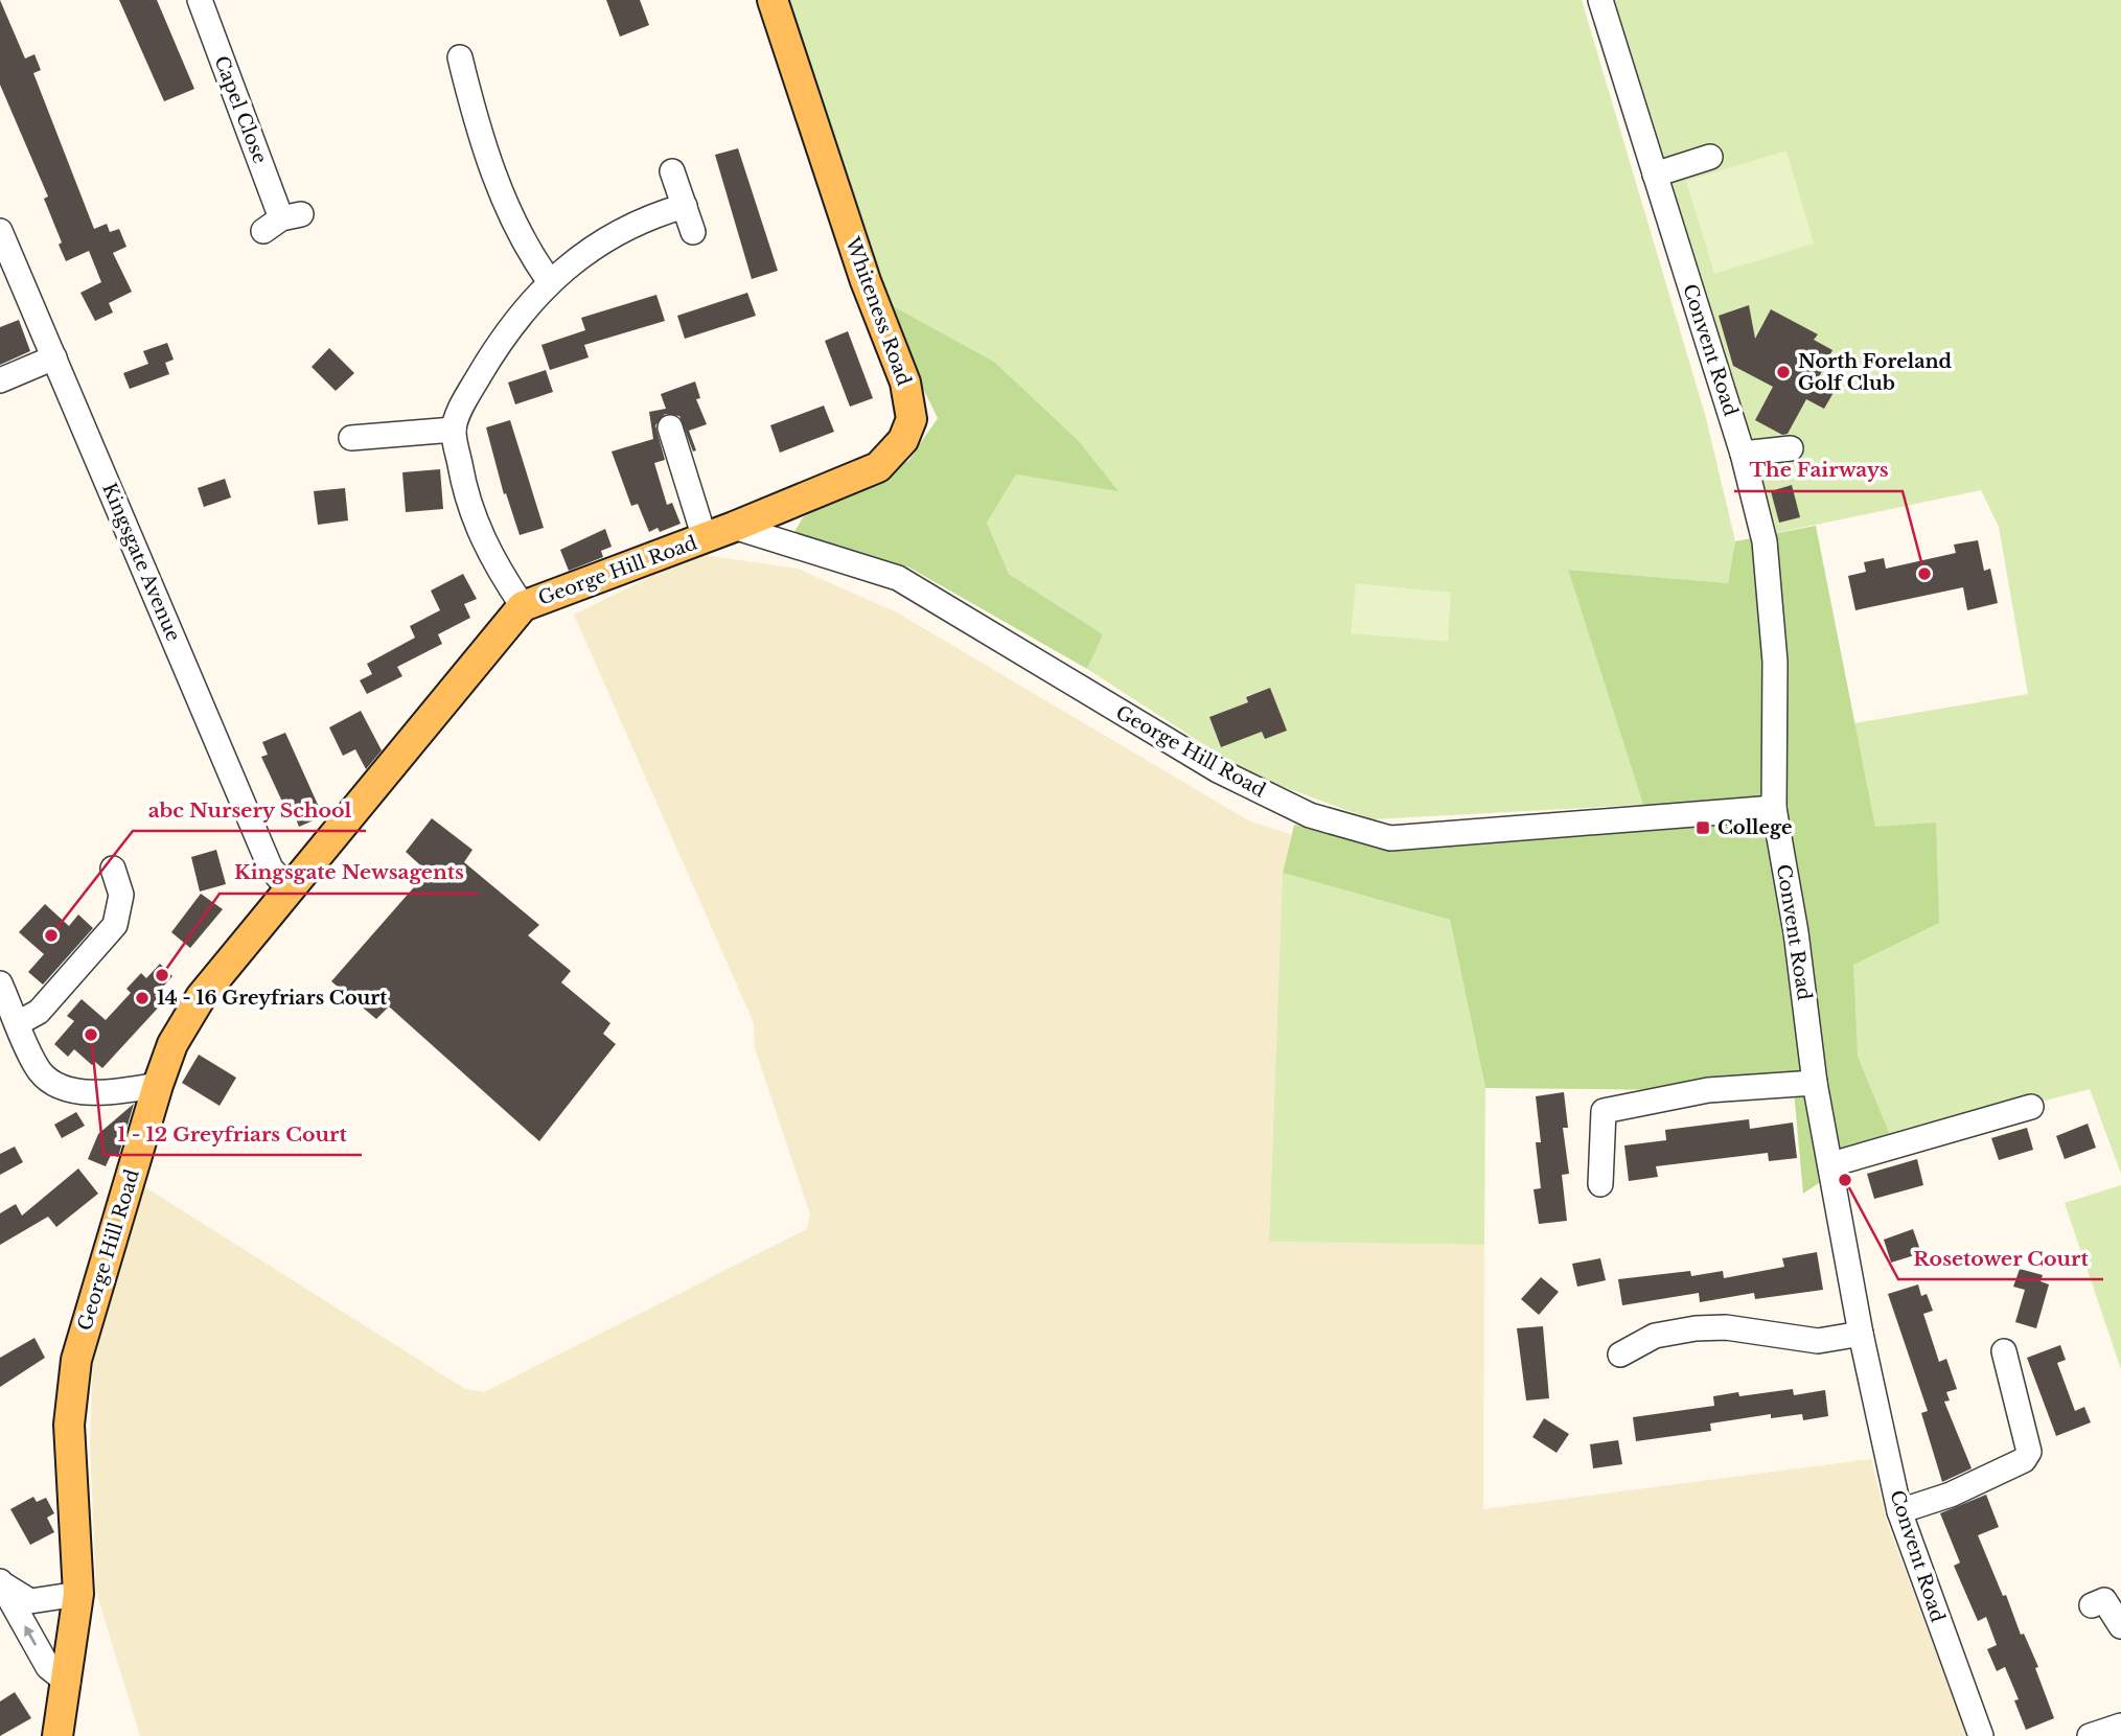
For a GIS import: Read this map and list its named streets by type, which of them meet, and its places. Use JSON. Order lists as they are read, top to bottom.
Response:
{
  "streets": {
    "main road": ["Whiteness Road", "George Hill Road"],
    "street": ["Capel Close", "Convent Road", "Kingsgate Avenue"]
  },
  "crossings": [
    ["Whiteness Road", "George Hill Road"],
    ["Convent Road", "George Hill Road"],
    ["Kingsgate Avenue", "George Hill Road"]
  ],
  "places": {
    "other": [
      "North Foreland Golf Club",
      "The Fairways",
      "abc Nursery School",
      "Kingsgate Newsagents",
      "14 - 16 Greyfriars Court",
      "1 - 12 Greyfriars Court",
      "Rosetower Court"
    ],
    "transit": ["College"]
  }
}
